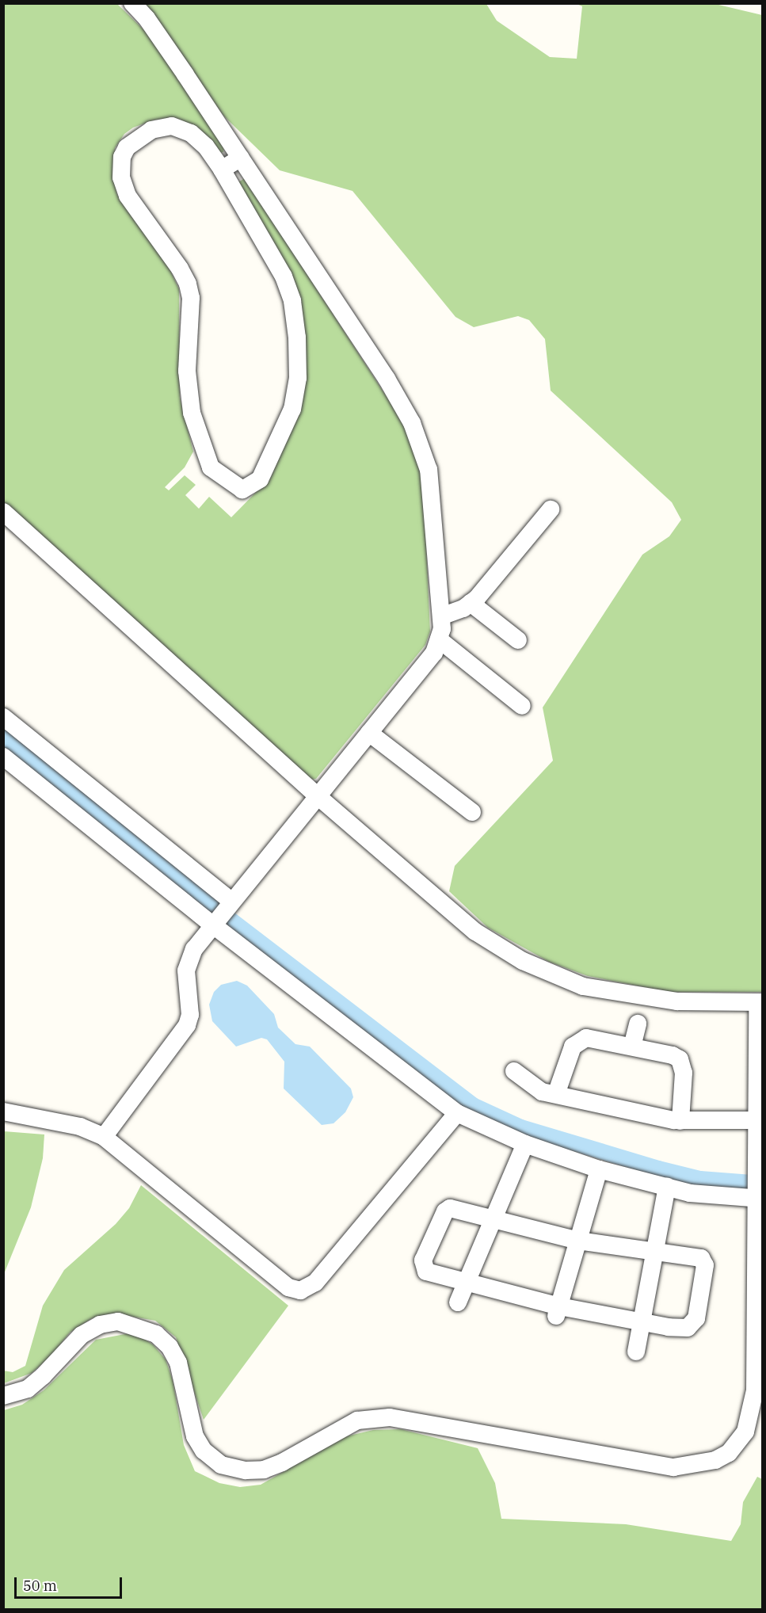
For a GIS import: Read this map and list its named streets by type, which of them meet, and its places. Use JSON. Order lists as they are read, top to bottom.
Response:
{
  "scale_bar": "50 m"
}
